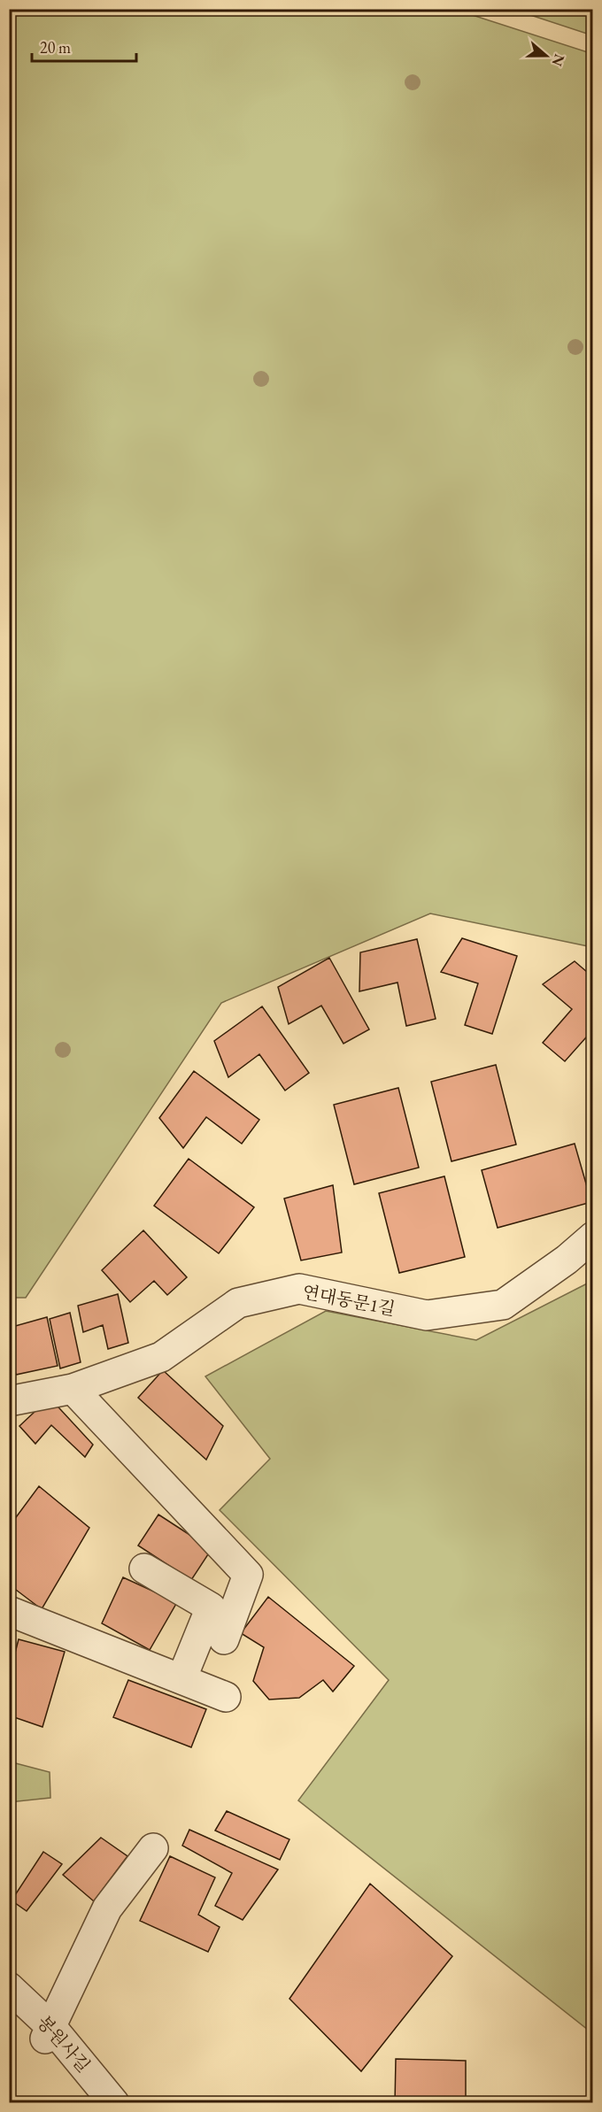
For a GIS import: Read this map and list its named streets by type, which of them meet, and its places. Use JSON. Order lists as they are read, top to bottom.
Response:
{
  "streets": {
    "street": ["연대동문1길", "봉원사길"]
  },
  "scale_bar": "20 m",
  "north": "right"
}
